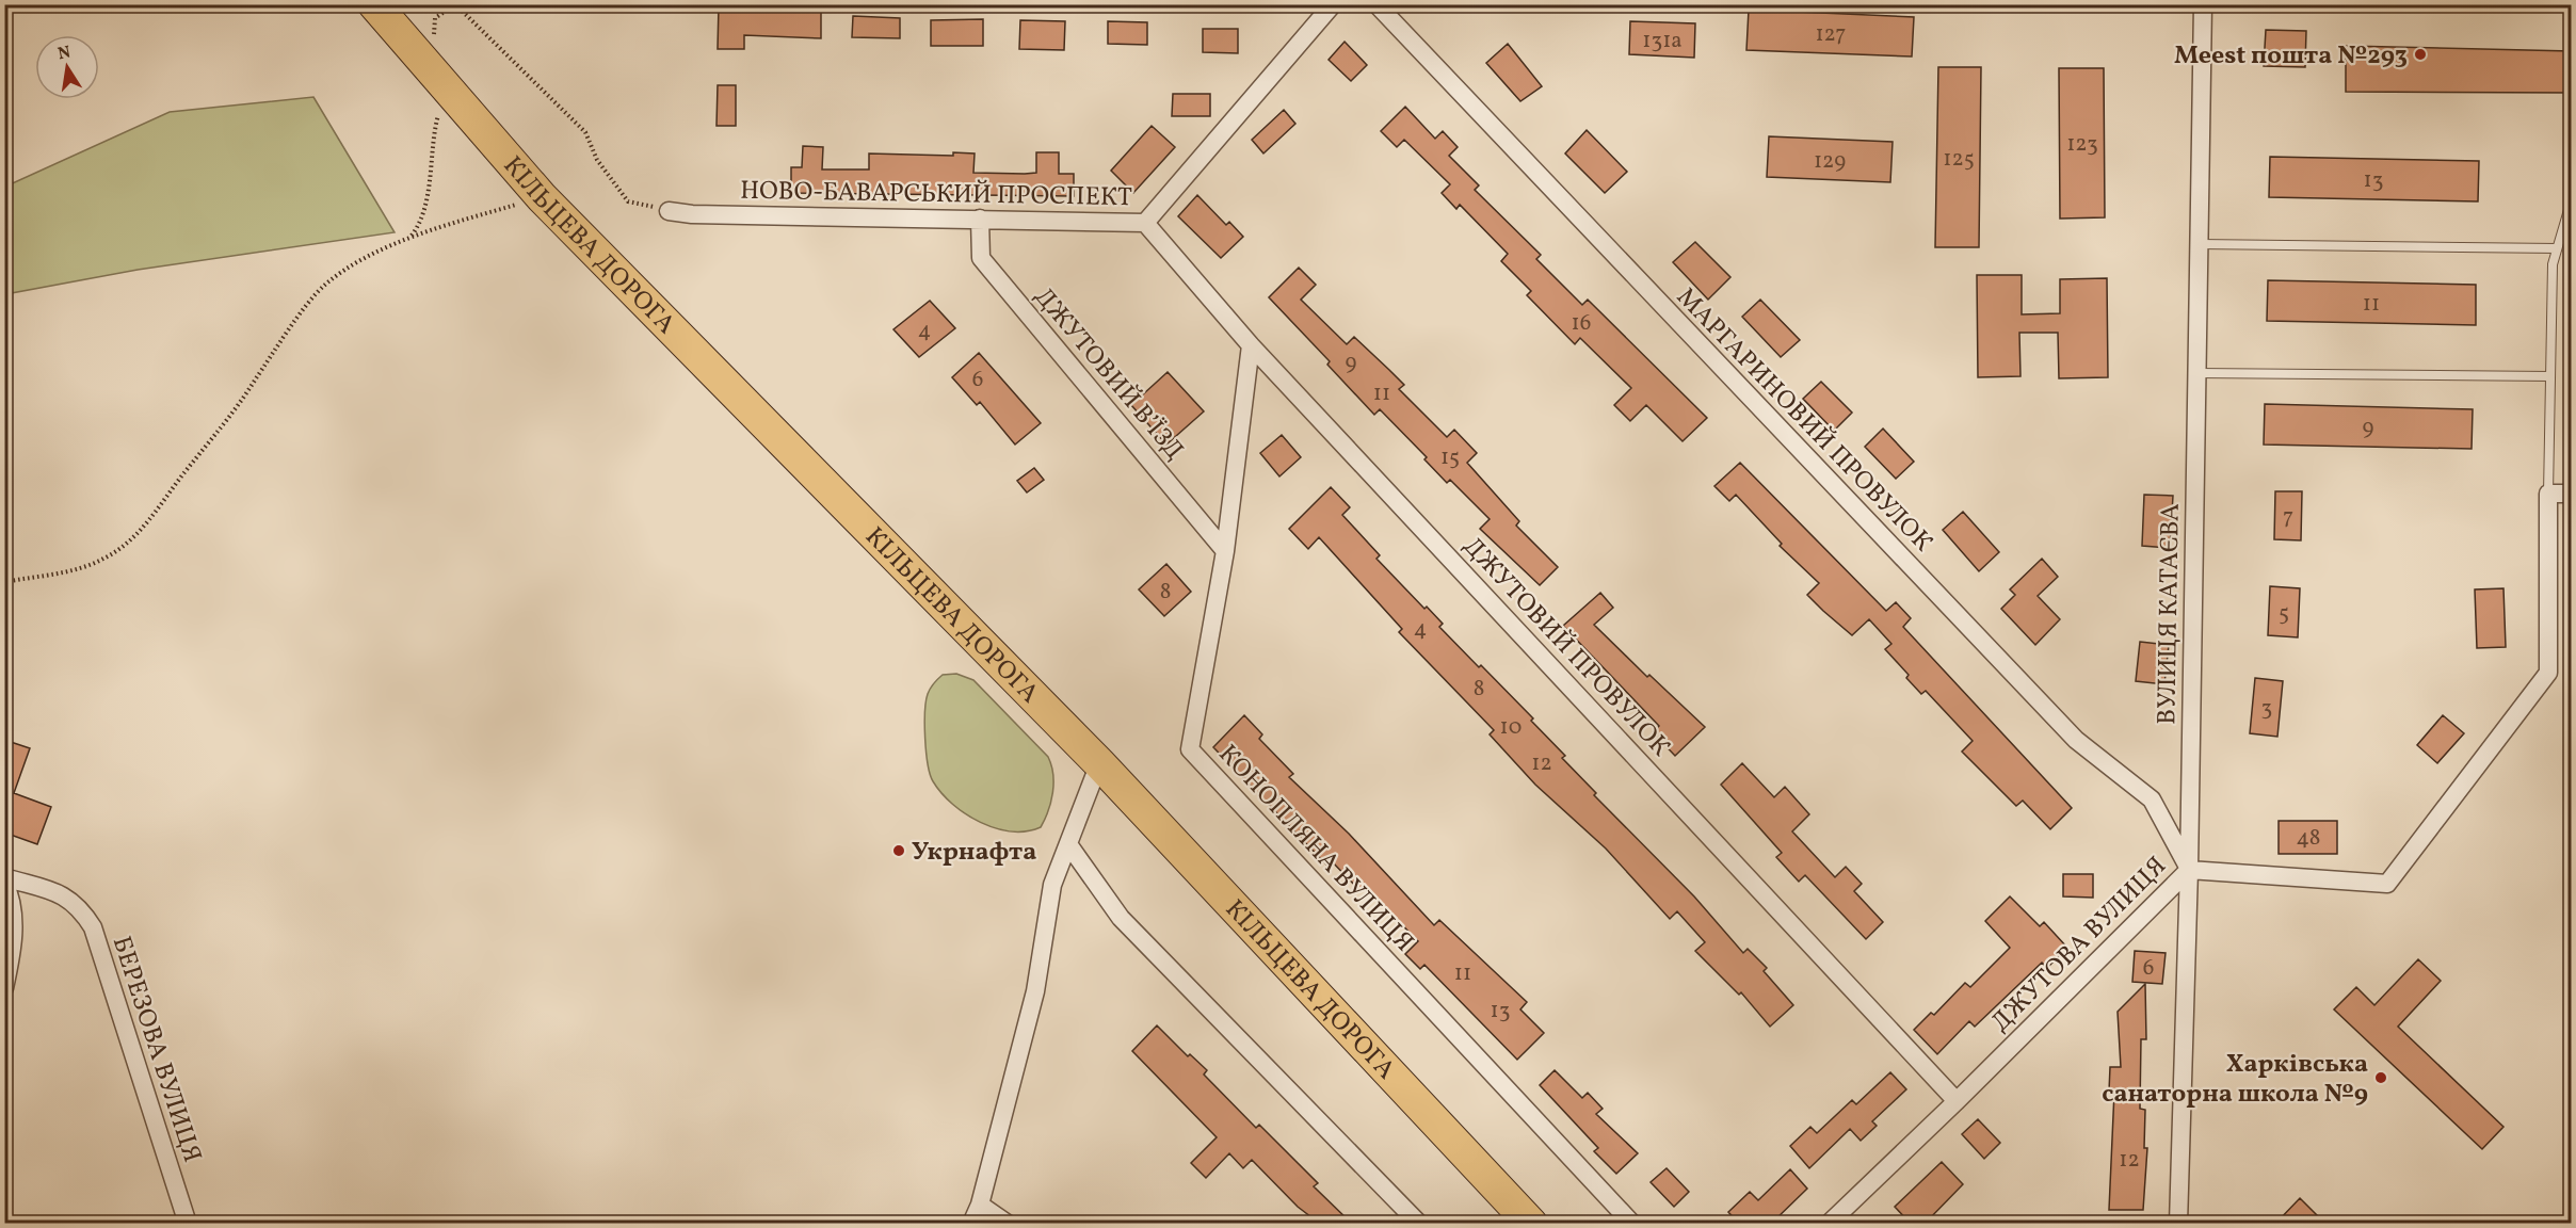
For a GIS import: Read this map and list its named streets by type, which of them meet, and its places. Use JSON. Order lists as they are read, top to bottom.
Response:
{
  "streets": {
    "highway": ["КІЛЬЦЕВА ДОРОГА"],
    "street": [
      "НОВО-БАВАРСЬКИЙ ПРОСПЕКТ",
      "ДЖУТОВИЙ В’ЇЗД",
      "МАРГАРИНОВИЙ ПРОВУЛОК",
      "ВУЛИЦЯ КАТАЄВА",
      "ДЖУТОВИЙ ПРОВУЛОК",
      "КОНОПЛЯНА ВУЛИЦЯ",
      "ДЖУТОВА ВУЛИЦЯ",
      "БЕРЕЗОВА ВУЛИЦЯ"
    ]
  },
  "crossings": [
    ["НОВО-БАВАРСЬКИЙ ПРОСПЕКТ", "ДЖУТОВИЙ В’ЇЗД"],
    ["НОВО-БАВАРСЬКИЙ ПРОСПЕКТ", "ДЖУТОВИЙ ПРОВУЛОК"],
    ["ДЖУТОВИЙ В’ЇЗД", "КОНОПЛЯНА ВУЛИЦЯ"],
    ["МАРГАРИНОВИЙ ПРОВУЛОК", "ВУЛИЦЯ КАТАЄВА"],
    ["МАРГАРИНОВИЙ ПРОВУЛОК", "ДЖУТОВА ВУЛИЦЯ"],
    ["ВУЛИЦЯ КАТАЄВА", "ДЖУТОВА ВУЛИЦЯ"],
    ["ДЖУТОВИЙ ПРОВУЛОК", "КОНОПЛЯНА ВУЛИЦЯ"],
    ["ДЖУТОВИЙ ПРОВУЛОК", "ДЖУТОВА ВУЛИЦЯ"]
  ],
  "places": ["Meest пошта №293", "Укрнафта", "Харківська санаторна школа №9"],
  "house_numbers": [
    "127",
    "131а",
    "123",
    "125",
    "129",
    "13",
    "11",
    "16",
    "4",
    "9",
    "6",
    "11",
    "9",
    "15",
    "7",
    "8",
    "5",
    "4",
    "8",
    "3",
    "10",
    "12",
    "48",
    "6",
    "11",
    "13",
    "12"
  ],
  "north": "top"
}
